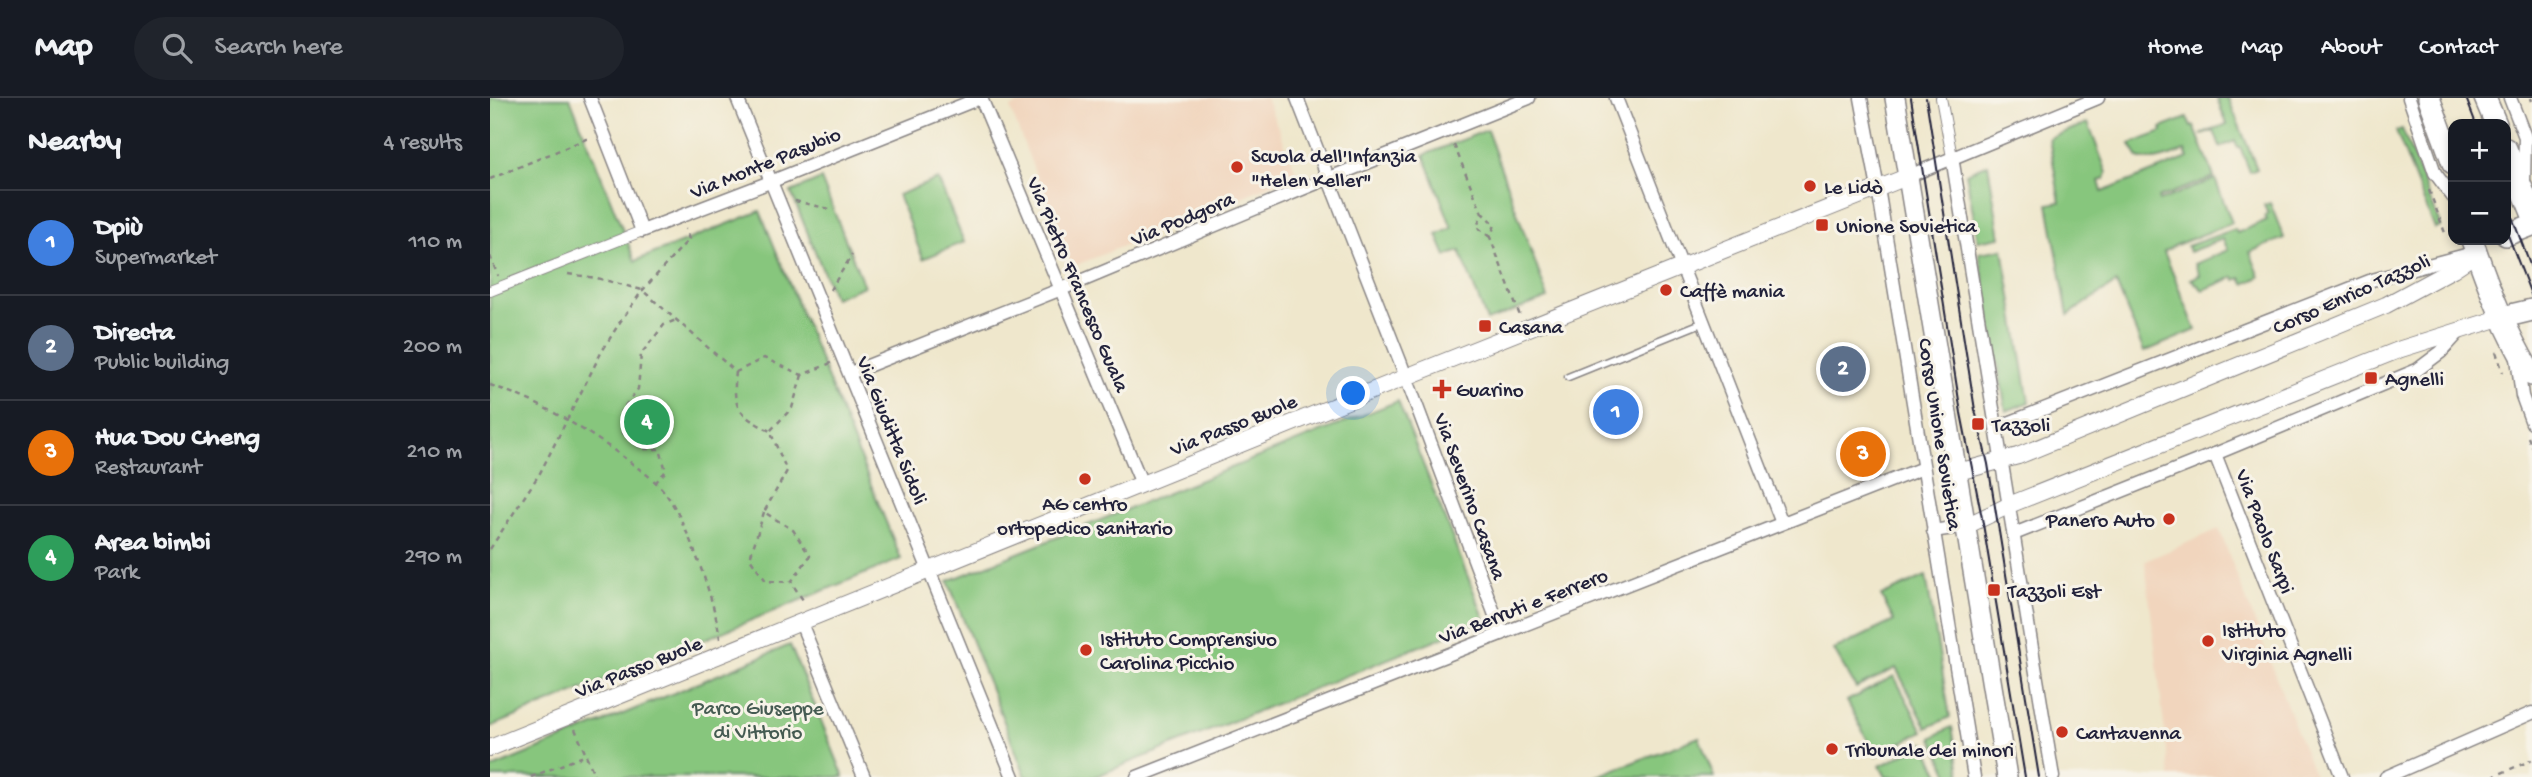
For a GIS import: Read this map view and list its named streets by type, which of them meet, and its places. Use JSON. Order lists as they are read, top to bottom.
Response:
{
  "streets": {
    "main road": ["Corso Unione Sovietica"],
    "street": [
      "Via Monte Pasubio",
      "Via Podgora",
      "Via Pietro Francesco Guala",
      "Corso Enrico Tazzoli",
      "Via Passo Buole",
      "Via Giuditta Sidoli",
      "Via Severino Casana",
      "Via Paolo Sarpi",
      "Via Berruti e Ferrero"
    ]
  },
  "crossings": [
    ["Via Monte Pasubio", "Via Pietro Francesco Guala"],
    ["Via Monte Pasubio", "Via Giuditta Sidoli"],
    ["Via Podgora", "Via Pietro Francesco Guala"],
    ["Via Podgora", "Via Giuditta Sidoli"],
    ["Via Podgora", "Via Severino Casana"],
    ["Via Pietro Francesco Guala", "Via Passo Buole"],
    ["Corso Enrico Tazzoli", "Corso Unione Sovietica"],
    ["Via Passo Buole", "Via Giuditta Sidoli"],
    ["Via Passo Buole", "Corso Unione Sovietica"],
    ["Via Passo Buole", "Via Severino Casana"],
    ["Corso Unione Sovietica", "Via Berruti e Ferrero"],
    ["Via Severino Casana", "Via Berruti e Ferrero"]
  ],
  "parks": ["Parco Giuseppe di Vittorio"],
  "places": {
    "other": [
      "Scuola dell'Infanzia \"Helen Keller\"",
      "Le Lidò",
      "Caffè mania",
      "AG centro ortopedico sanitario",
      "Panero Auto",
      "Istituto Virginia Agnelli",
      "Istituto Comprensivo Carolina Picchio",
      "Cantavenna",
      "Tribunale dei minori"
    ],
    "transit": [
      "Unione Sovietica",
      "Casana",
      "Agnelli",
      "Tazzoli",
      "Tazzoli Est"
    ],
    "health": ["Guarino"]
  },
  "page": {
    "header": "Map",
    "search": "Search here",
    "nav": [
      "Home",
      "Map",
      "About",
      "Contact"
    ],
    "heading": ["Nearby", "4 results"],
    "map_buttons": ["+", "−"],
    "list": [
      {
        "mark": "1",
        "name": "Dpiù",
        "note": "Supermarket",
        "value": "110 m"
      },
      {
        "mark": "2",
        "name": "Directa",
        "note": "Public building",
        "value": "200 m"
      },
      {
        "mark": "3",
        "name": "Hua Dou Cheng",
        "note": "Restaurant",
        "value": "210 m"
      },
      {
        "mark": "4",
        "name": "Area bimbi",
        "note": "Park",
        "value": "290 m"
      }
    ],
    "pins": [
      "2",
      "1",
      "4",
      "3"
    ]
  }
}
